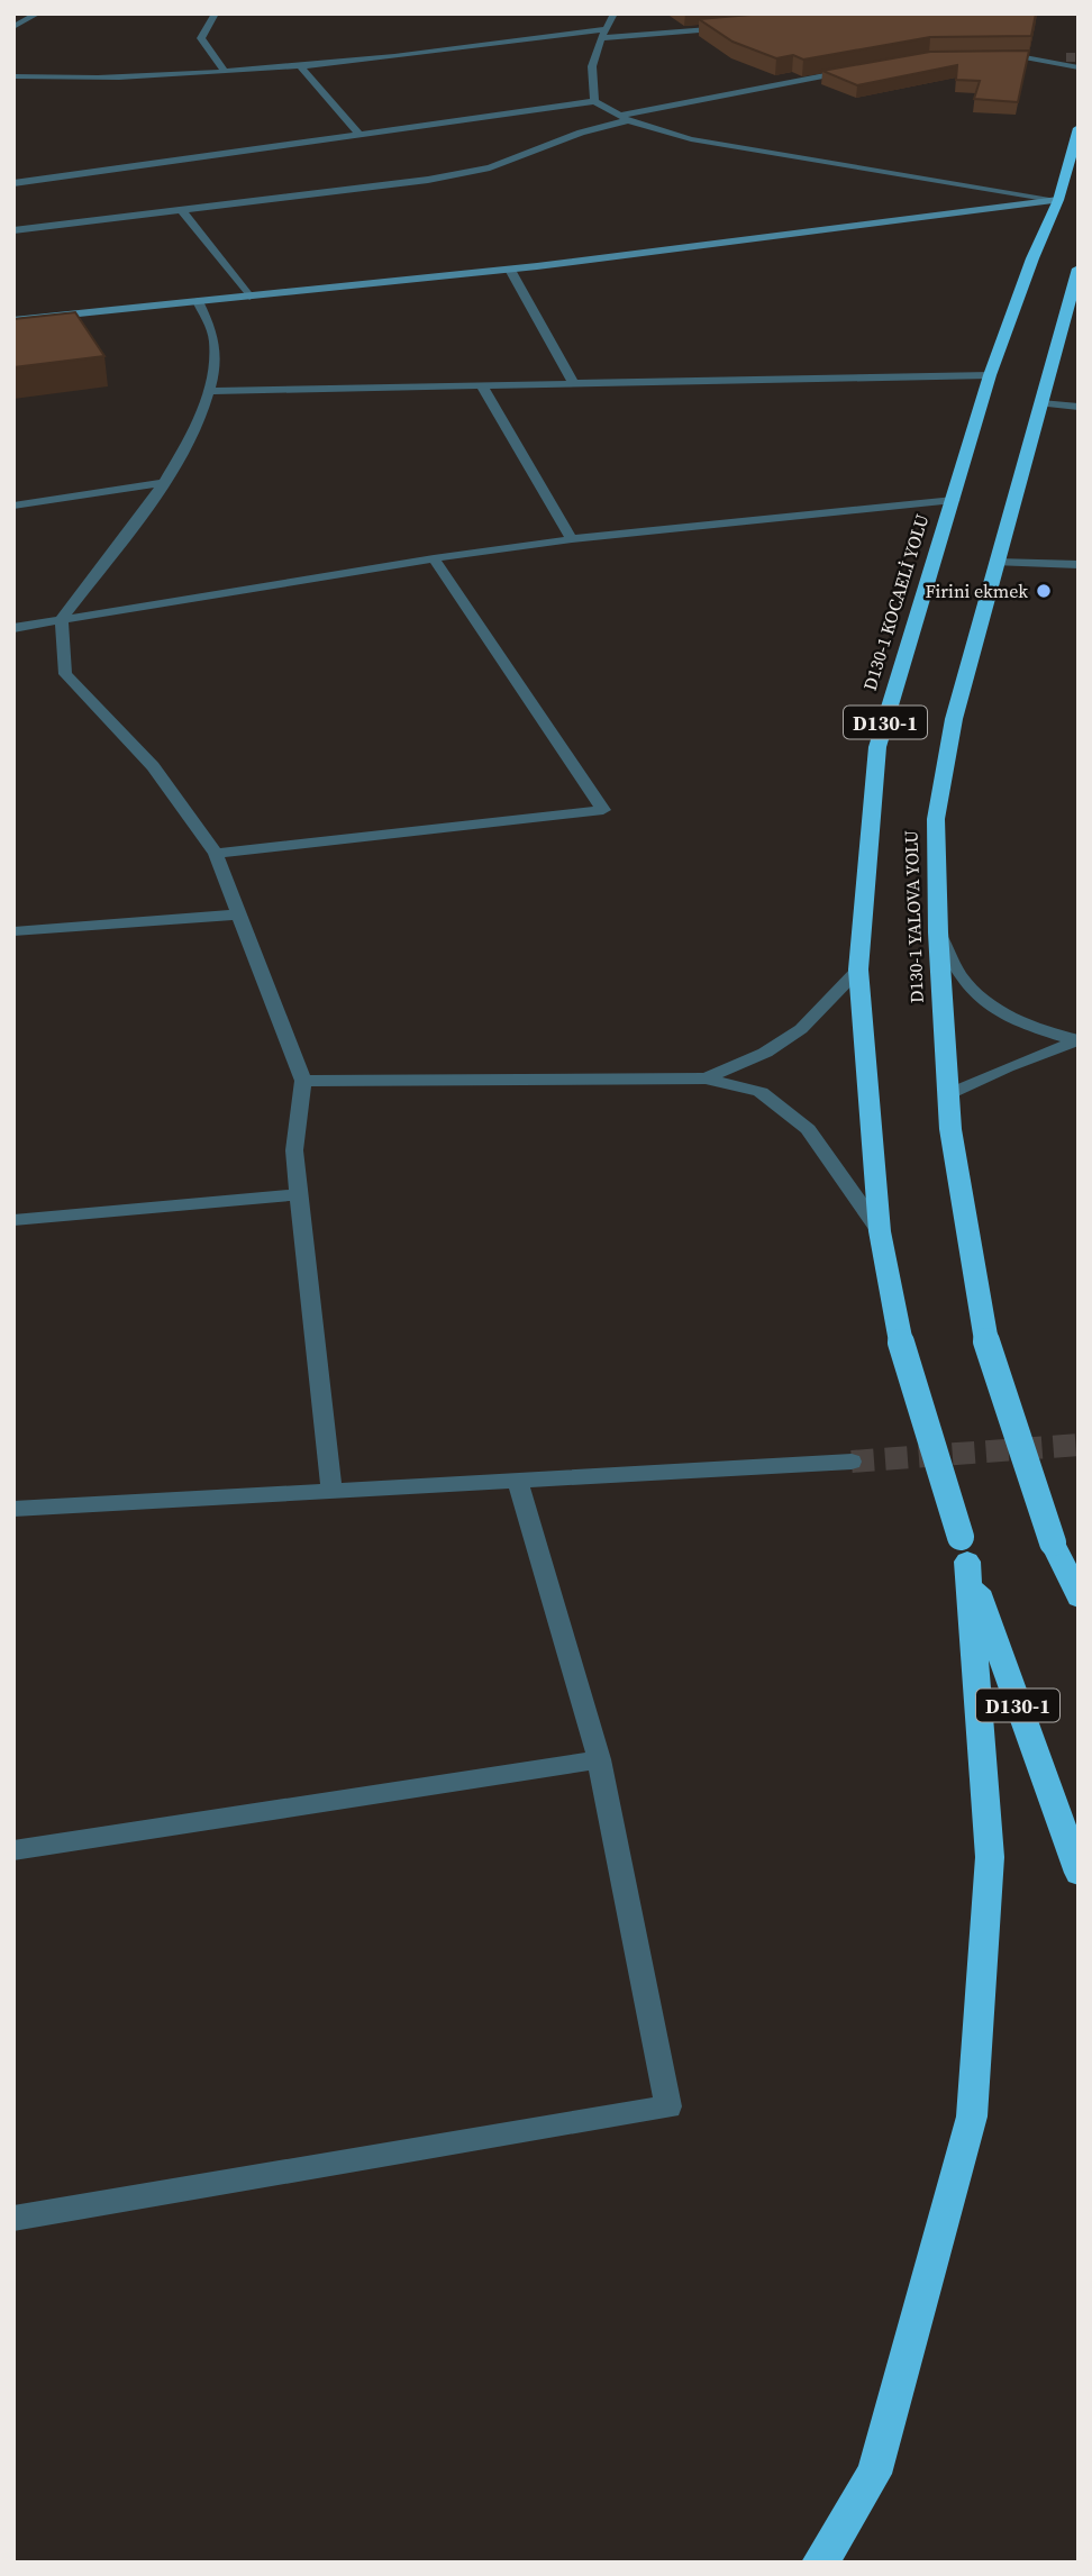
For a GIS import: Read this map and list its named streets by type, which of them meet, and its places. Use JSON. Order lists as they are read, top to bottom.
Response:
{
  "streets": {
    "highway": ["D130-1 KOCAELİ YOLU", "D130-1", "D130-1 YALOVA YOLU"]
  },
  "crossings": [
    ["D130-1 KOCAELİ YOLU", "D130-1"]
  ],
  "places": ["Firini ekmek"]
}
